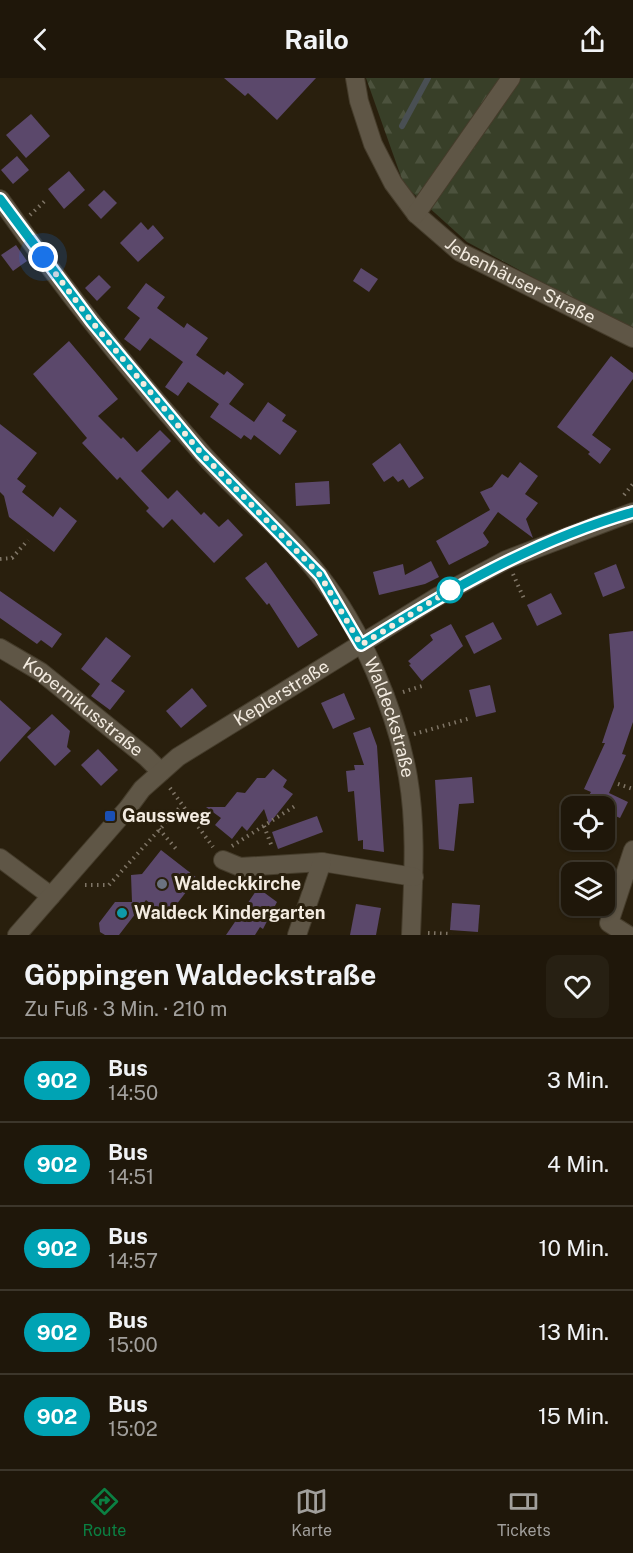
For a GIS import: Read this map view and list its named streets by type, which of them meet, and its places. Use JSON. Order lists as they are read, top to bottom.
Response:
{
  "streets": {
    "street": [
      "Jebenhäuser Straße",
      "Keplerstraße",
      "Kopernikusstraße",
      "Waldeckstraße"
    ]
  },
  "crossings": [
    ["Keplerstraße", "Kopernikusstraße"],
    ["Keplerstraße", "Waldeckstraße"]
  ],
  "places": {
    "transit": ["Gaussweg"],
    "other": ["Waldeckkirche", "Waldeck Kindergarten"]
  },
  "lines": ["bus line 902"],
  "page": {
    "header": "Railo",
    "heading": ["Göppingen Waldeckstraße", "Zu Fuß · 3 Min. · 210 m"],
    "list": [
      {
        "mark": "902",
        "name": "Bus",
        "note": "14:50",
        "value": "3 Min."
      },
      {
        "mark": "902",
        "name": "Bus",
        "note": "14:51",
        "value": "4 Min."
      },
      {
        "mark": "902",
        "name": "Bus",
        "note": "14:57",
        "value": "10 Min."
      },
      {
        "mark": "902",
        "name": "Bus",
        "note": "15:00",
        "value": "13 Min."
      },
      {
        "mark": "902",
        "name": "Bus",
        "note": "15:02",
        "value": "15 Min."
      }
    ],
    "tabs": ["Route", "Karte", "Tickets"]
  }
}
